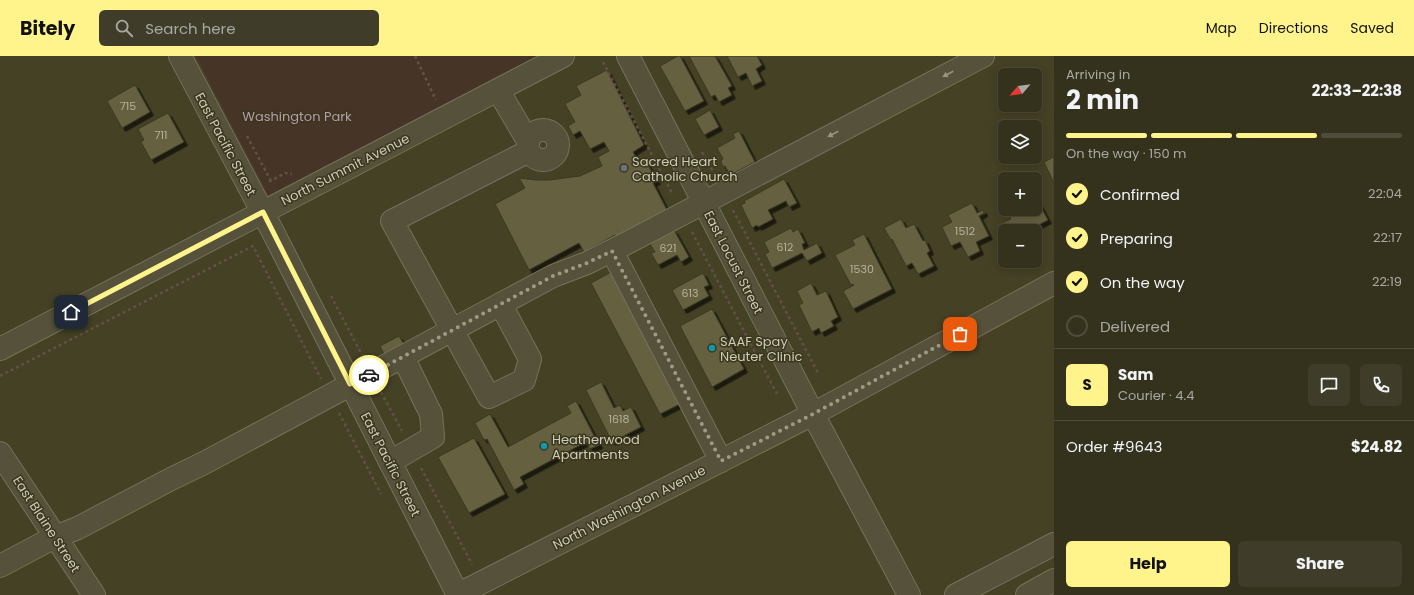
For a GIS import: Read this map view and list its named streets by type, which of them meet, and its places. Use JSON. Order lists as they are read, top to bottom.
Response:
{
  "streets": {
    "street": [
      "East Pacific Street",
      "North Summit Avenue",
      "East Locust Street",
      "North Washington Avenue",
      "East Blaine Street"
    ]
  },
  "crossings": [
    ["East Pacific Street", "North Summit Avenue"],
    ["East Pacific Street", "North Washington Avenue"],
    ["East Locust Street", "North Washington Avenue"]
  ],
  "parks": ["Washington Park"],
  "places": ["Sacred Heart Catholic Church", "SAAF Spay Neuter Clinic", "Heatherwood Apartments"],
  "house_numbers": [
    "715",
    "711",
    "1512",
    "612",
    "621",
    "1530",
    "613",
    "1618"
  ],
  "north": "bottom left",
  "page": {
    "header": "Bitely",
    "search": "Search here",
    "nav": ["Map", "Directions", "Saved"],
    "heading": ["2 min", "Arriving in", "22:33–22:38"],
    "panel": [
      "Sam",
      "Courier · 4.4",
      "Order #9643",
      "$24.82"
    ],
    "map_buttons": ["+", "−"],
    "bar": "On the way · 150 m",
    "list": [
      ["Confirmed", "22:04"],
      ["Preparing", "22:17"],
      ["On the way", "22:19"],
      "Delivered"
    ],
    "round": "S",
    "buttons": ["Help", "Share"]
  }
}
